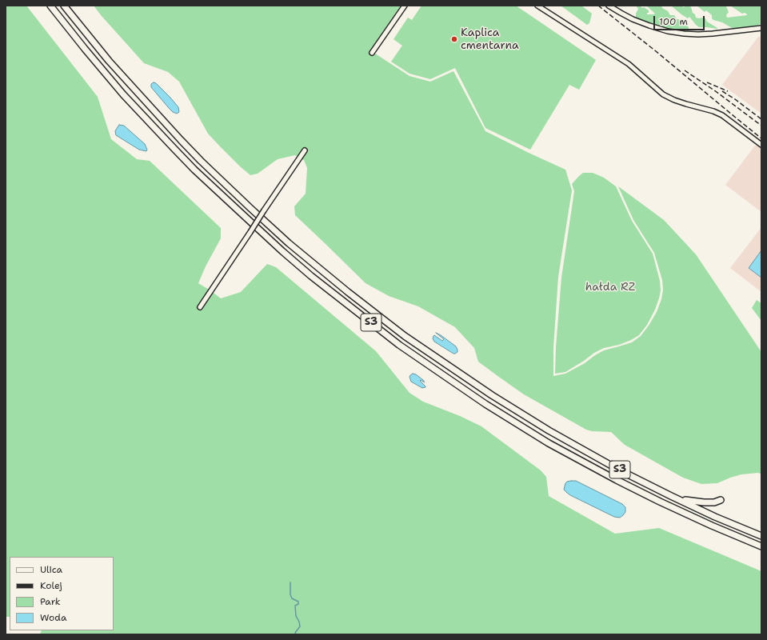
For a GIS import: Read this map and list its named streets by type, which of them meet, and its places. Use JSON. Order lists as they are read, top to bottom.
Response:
{
  "streets": {
    "highway": ["S3"]
  },
  "parks": ["hałda RZ"],
  "places": ["Kaplica cmentarna"],
  "legend": [
    "Ulica",
    "Kolej",
    "Park",
    "Woda"
  ],
  "scale_bar": "100 m"
}
